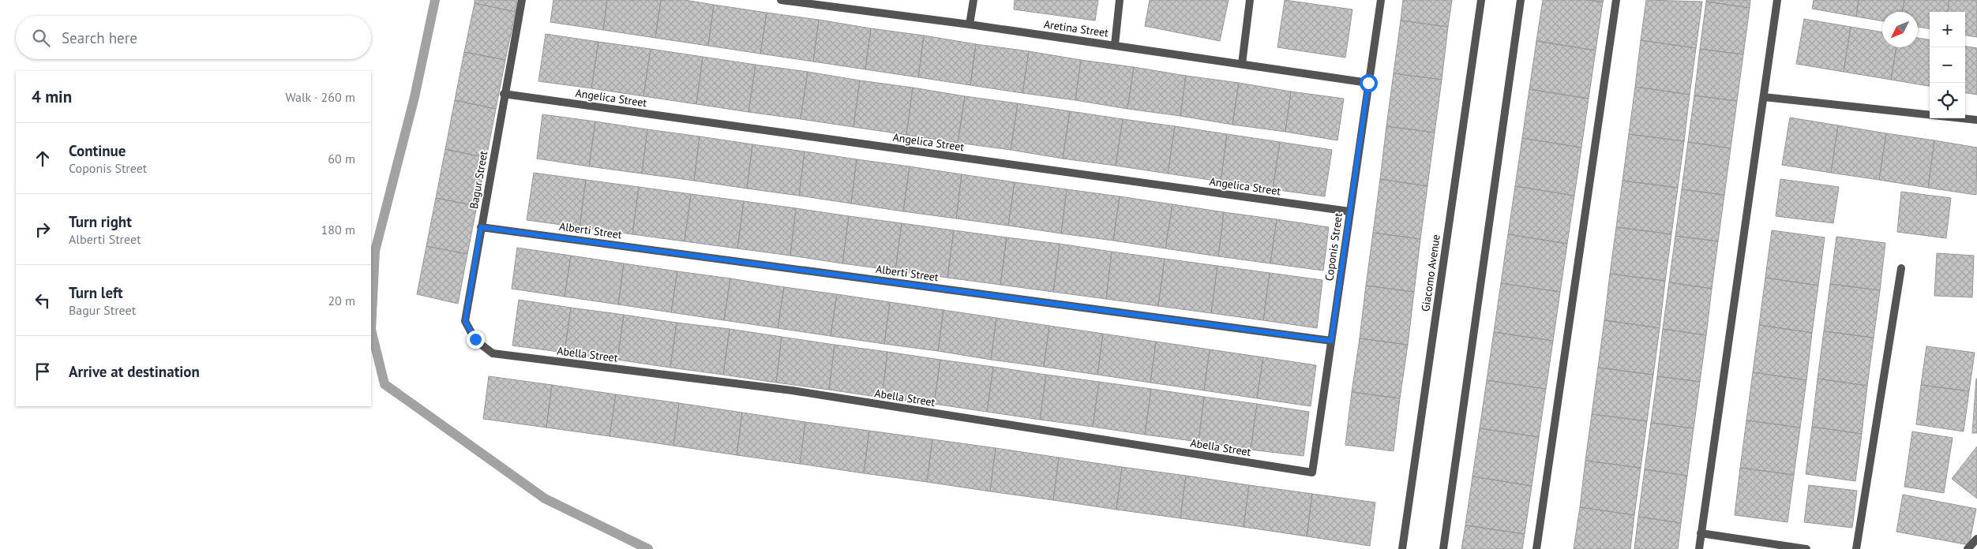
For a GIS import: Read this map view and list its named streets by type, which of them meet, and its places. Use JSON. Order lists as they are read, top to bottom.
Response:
{
  "streets": {
    "street": [
      "Aretina Street",
      "Angelica Street",
      "Bagur Street",
      "Alberti Street",
      "Coponis Street",
      "Giacomo Avenue",
      "Abella Street"
    ]
  },
  "crossings": [
    ["Aretina Street", "Coponis Street"],
    ["Angelica Street", "Bagur Street"],
    ["Angelica Street", "Coponis Street"],
    ["Bagur Street", "Alberti Street"],
    ["Bagur Street", "Abella Street"],
    ["Alberti Street", "Coponis Street"],
    ["Coponis Street", "Abella Street"]
  ],
  "north": "bottom left",
  "page": {
    "map_buttons": ["+", "−"],
    "search": "Search here",
    "heading": ["4 min", "Walk · 260 m"],
    "list": [
      ["Continue", "Coponis Street", "60 m"],
      ["Turn right", "Alberti Street", "180 m"],
      ["Turn left", "Bagur Street", "20 m"],
      "Arrive at destination"
    ]
  }
}
